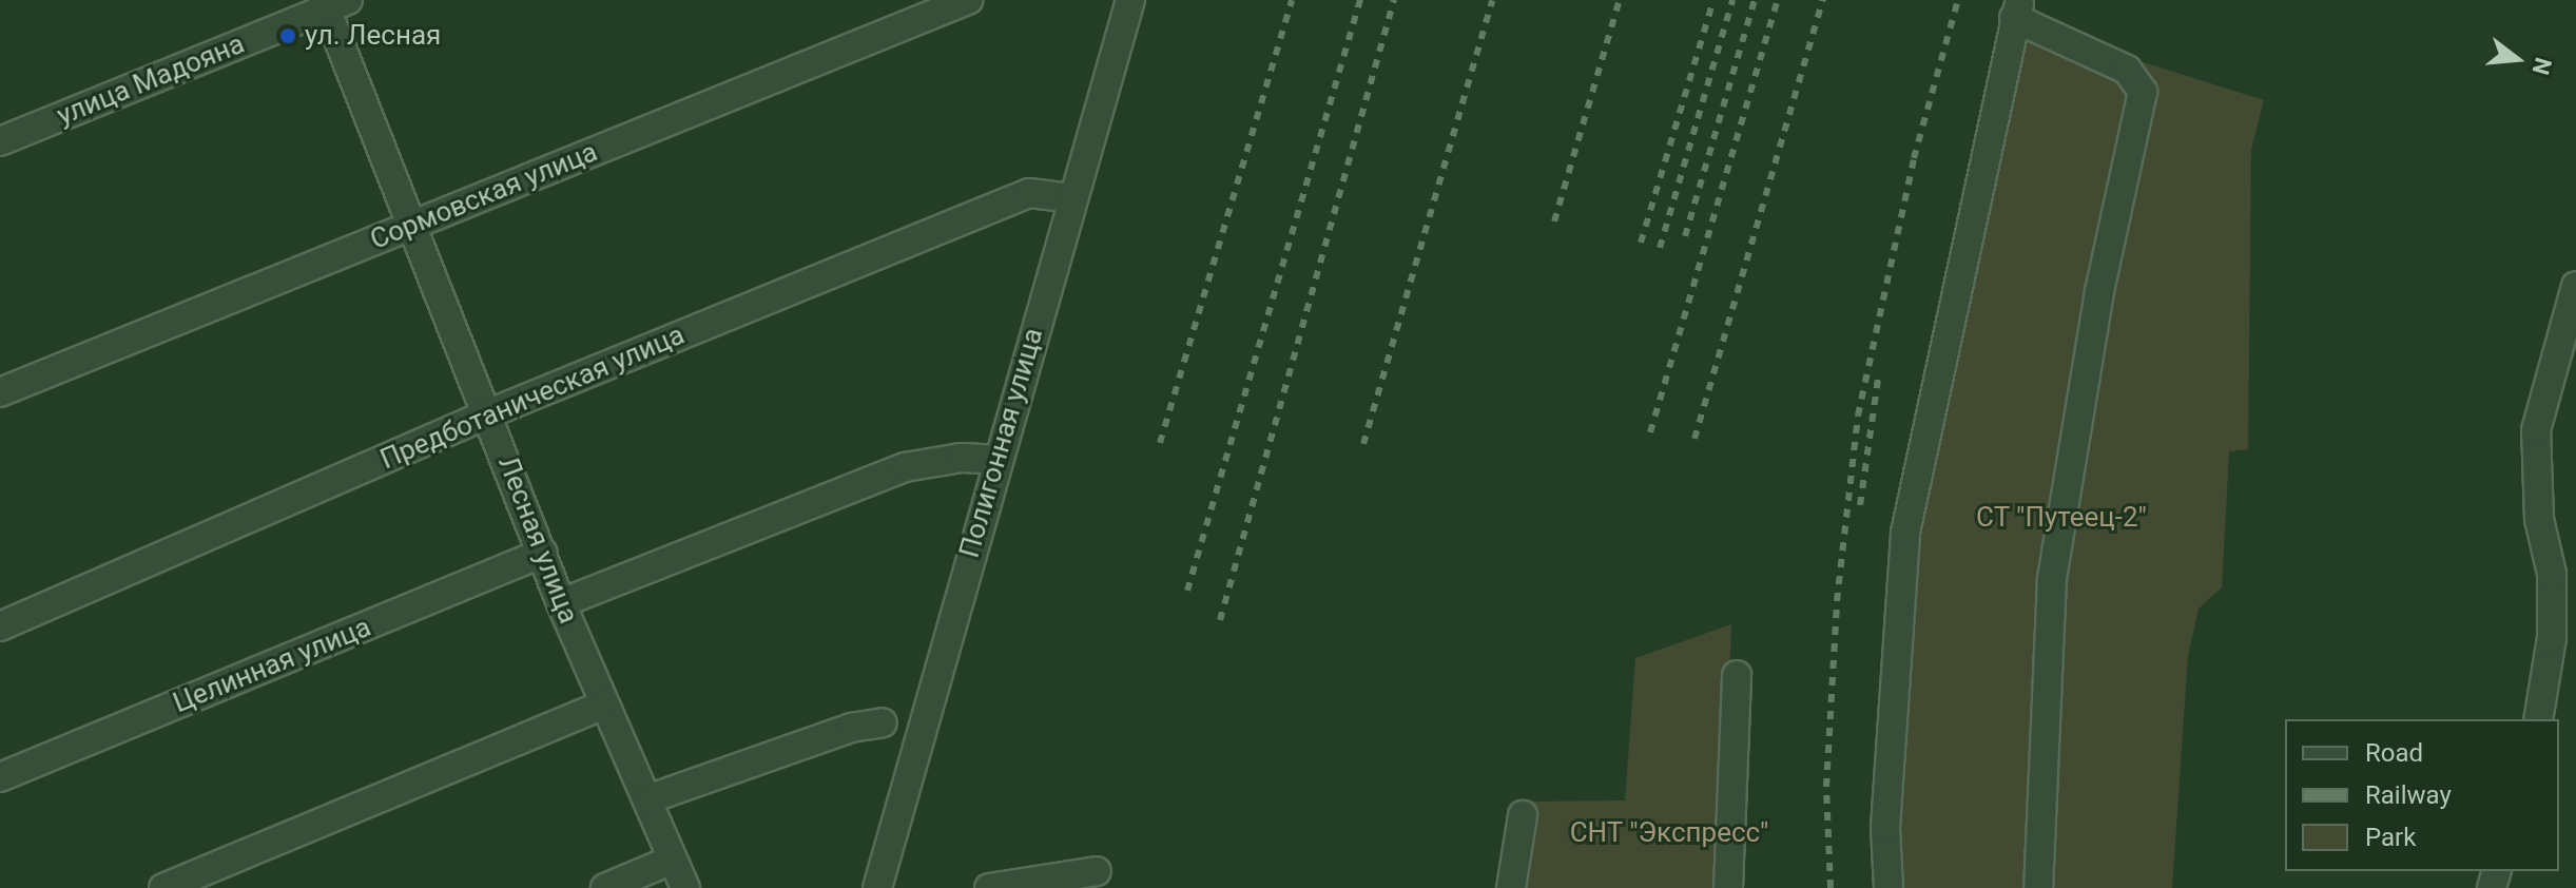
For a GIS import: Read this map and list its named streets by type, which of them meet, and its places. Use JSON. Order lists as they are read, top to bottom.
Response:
{
  "streets": {
    "street": [
      "улица Мадояна",
      "Сормовская улица",
      "Предботаническая улица",
      "Полигонная улица",
      "Лесная улица",
      "Целинная улица"
    ]
  },
  "crossings": [
    ["улица Мадояна", "Лесная улица"],
    ["Сормовская улица", "Лесная улица"],
    ["Предботаническая улица", "Полигонная улица"],
    ["Предботаническая улица", "Лесная улица"],
    ["Лесная улица", "Целинная улица"]
  ],
  "parks": ["СТ \"Путеец-2\"", "СНТ \"Экспресс\""],
  "places": ["ул. Лесная"],
  "legend": ["Road", "Railway", "Park"],
  "north": "right"
}
